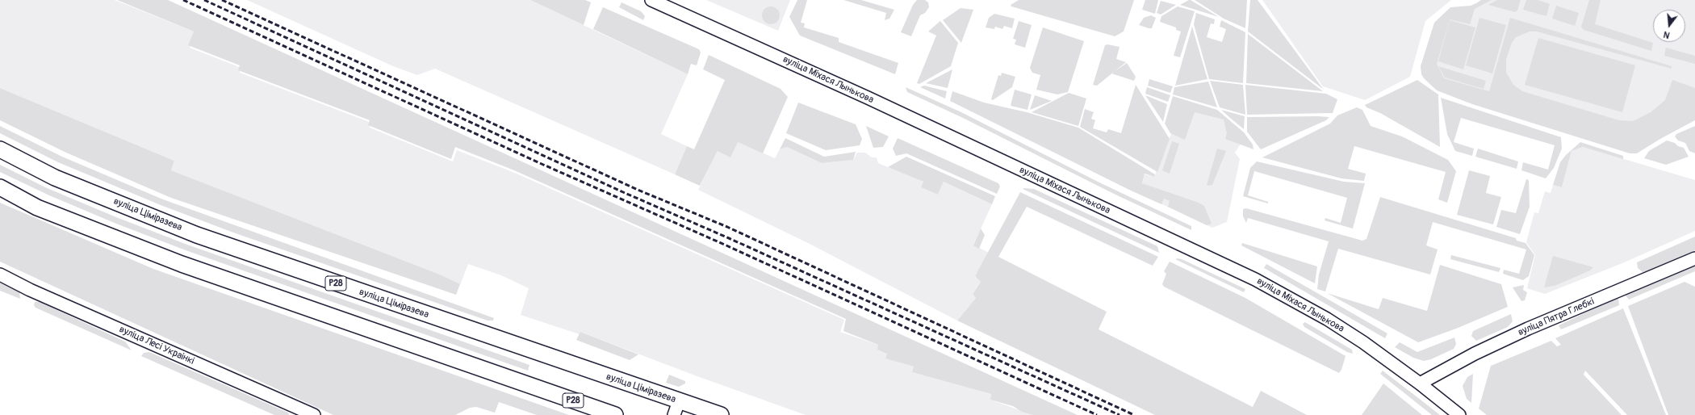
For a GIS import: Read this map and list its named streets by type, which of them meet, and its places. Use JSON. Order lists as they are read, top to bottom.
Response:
{
  "streets": {
    "main road": ["вуліца Ціміразева", "Р28"],
    "street": ["вуліца Міхася Лынькова", "вуліца Пятра Глебкі", "вуліца Лесі Украінкі"]
  },
  "crossings": [
    ["вуліца Міхася Лынькова", "вуліца Пятра Глебкі"]
  ],
  "north": "bottom"
}
